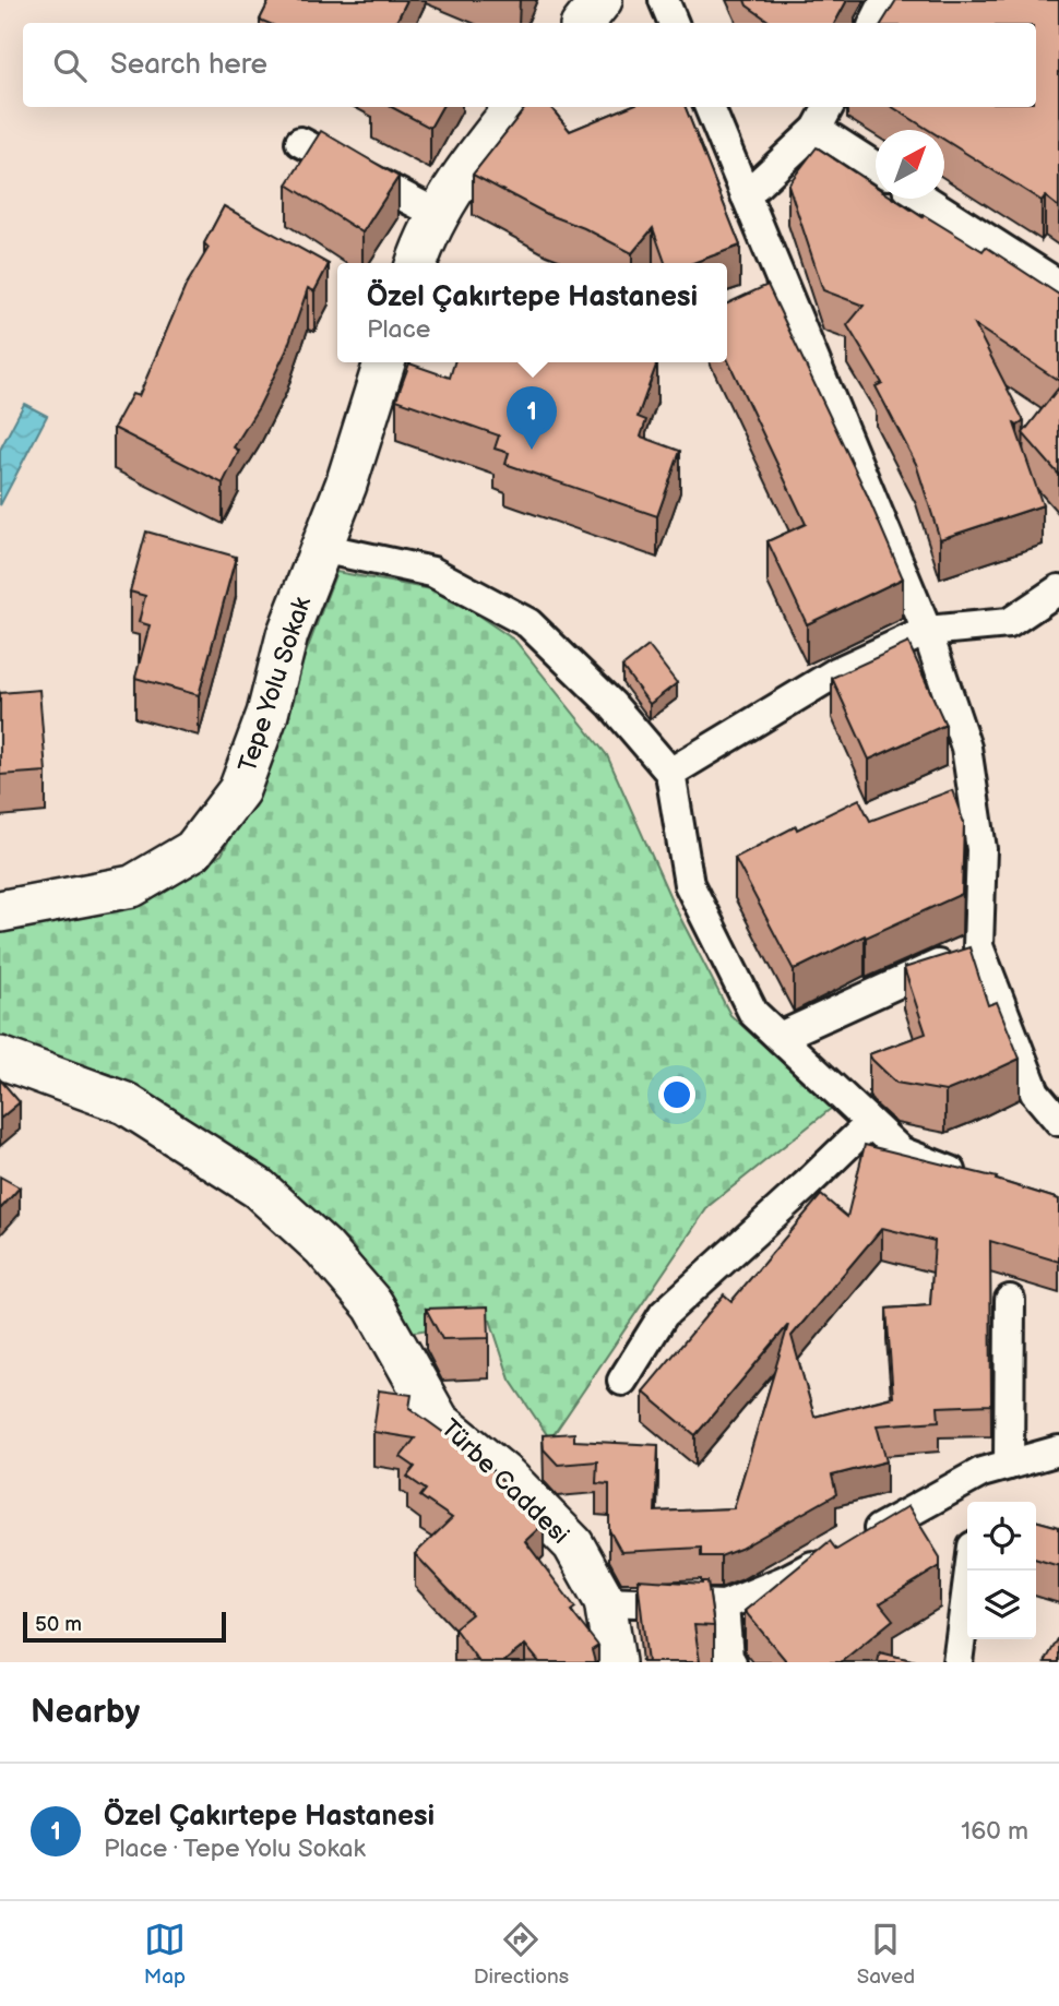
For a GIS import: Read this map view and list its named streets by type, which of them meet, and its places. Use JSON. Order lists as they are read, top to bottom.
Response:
{
  "streets": {
    "street": ["Tepe Yolu Sokak", "Türbe Caddesi"]
  },
  "scale_bar": "50 m",
  "north": "top right",
  "page": {
    "search": "Search here",
    "popup": ["Özel Çakırtepe Hastanesi", "Place"],
    "pins": "1",
    "scale": "50 m",
    "heading": "Nearby",
    "list": [
      {
        "mark": "1",
        "name": "Özel Çakırtepe Hastanesi",
        "note": "Place · Tepe Yolu Sokak",
        "value": "160 m"
      }
    ],
    "nav": ["Map", "Directions", "Saved"]
  }
}
